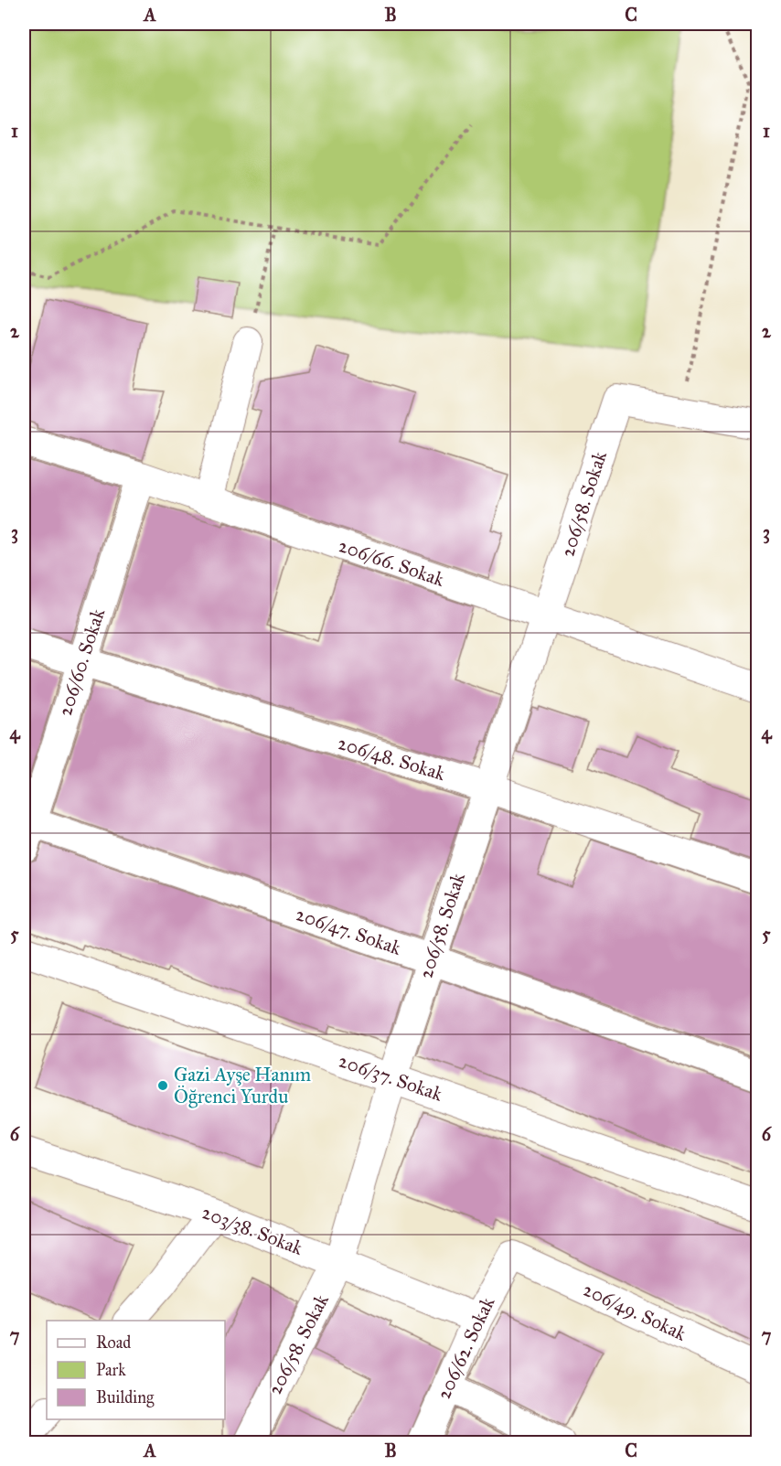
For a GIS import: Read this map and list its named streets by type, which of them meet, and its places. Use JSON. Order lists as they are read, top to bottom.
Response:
{
  "streets": {
    "street": [
      "206/58. Sokak",
      "206/66. Sokak",
      "206/60. Sokak",
      "206/48. Sokak",
      "206/47. Sokak",
      "206/37. Sokak",
      "203/38. Sokak",
      "206/49. Sokak",
      "206/62. Sokak"
    ]
  },
  "crossings": [
    ["206/58. Sokak", "206/66. Sokak"],
    ["206/58. Sokak", "206/48. Sokak"],
    ["206/58. Sokak", "206/47. Sokak"],
    ["206/58. Sokak", "206/37. Sokak"],
    ["206/58. Sokak", "203/38. Sokak"],
    ["206/66. Sokak", "206/60. Sokak"],
    ["206/60. Sokak", "206/48. Sokak"],
    ["206/60. Sokak", "206/47. Sokak"],
    ["203/38. Sokak", "206/62. Sokak"],
    ["206/49. Sokak", "206/62. Sokak"]
  ],
  "places": ["Gazi Ayşe Hanım Öğrenci Yurdu"],
  "legend": ["Road", "Park", "Building"],
  "grid": {
    "columns": ["A", "B", "C"],
    "rows": [
      "1",
      "2",
      "3",
      "4",
      "5",
      "6",
      "7"
    ]
  }
}
